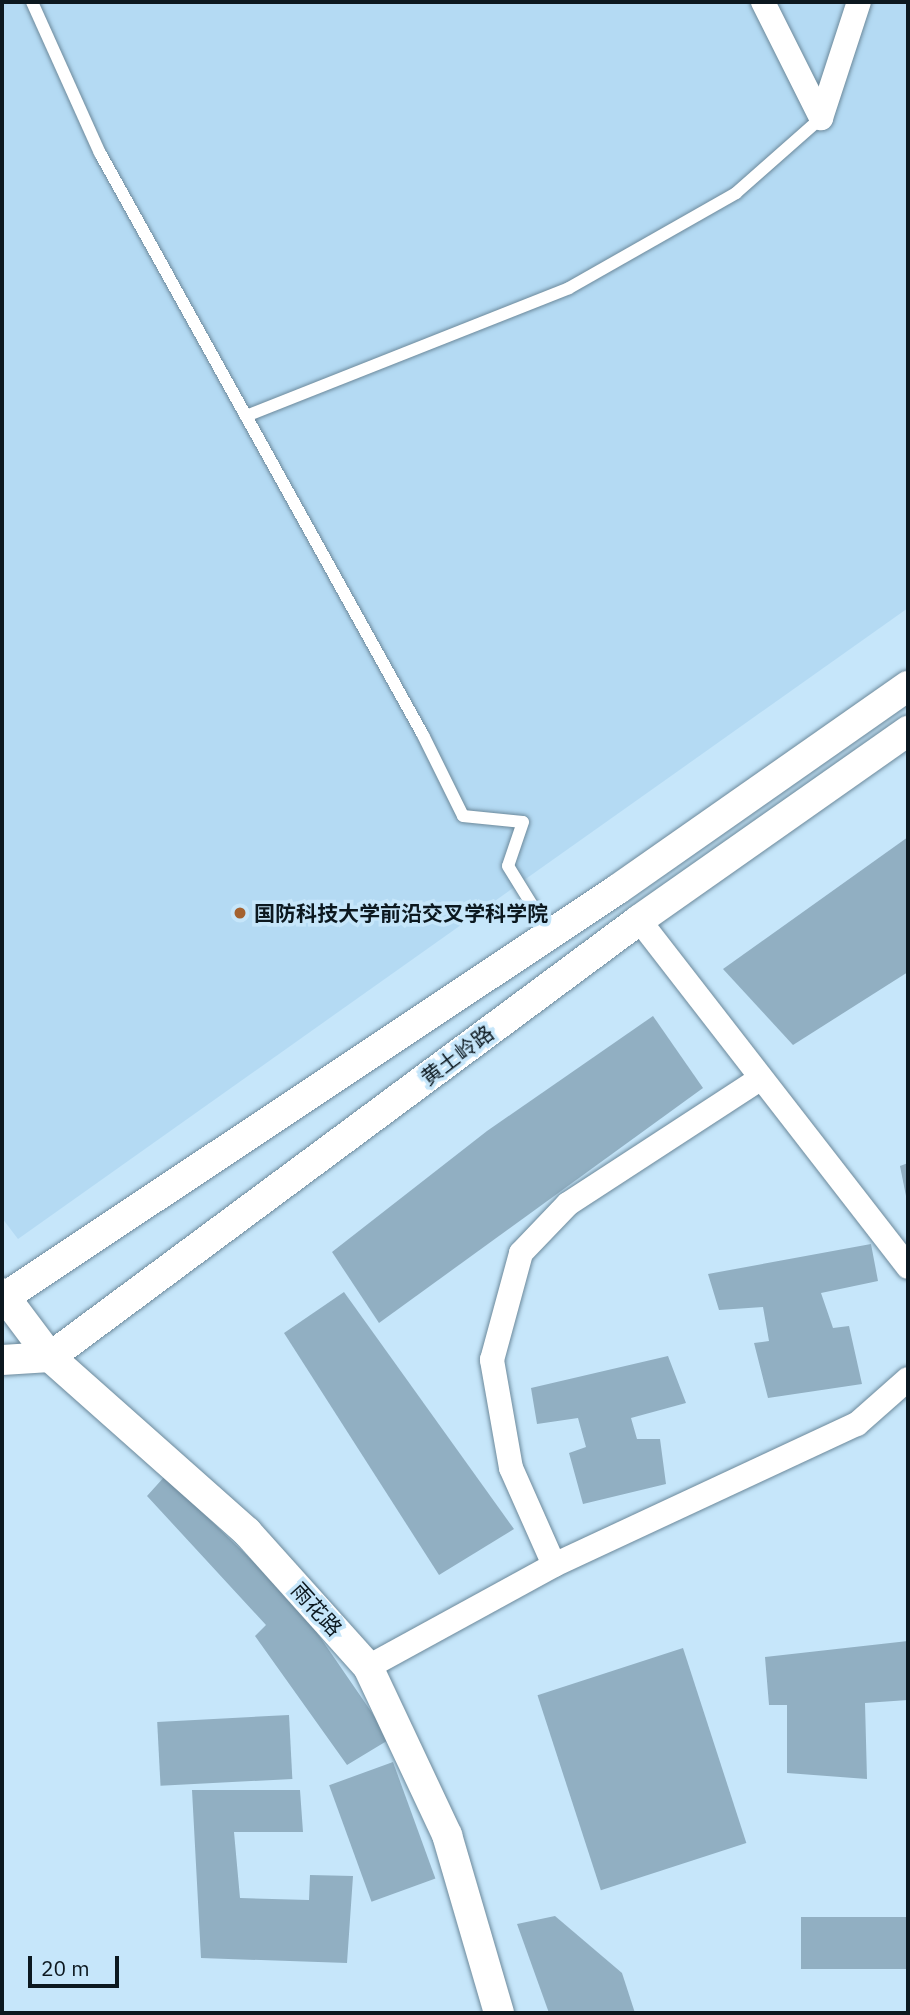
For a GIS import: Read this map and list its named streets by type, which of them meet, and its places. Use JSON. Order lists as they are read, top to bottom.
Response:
{
  "streets": {
    "street": ["黄土岭路", "雨花路"]
  },
  "crossings": [
    ["黄土岭路", "雨花路"]
  ],
  "places": ["国防科技大学前沿交叉学科学院"],
  "scale_bar": "20 m"
}
